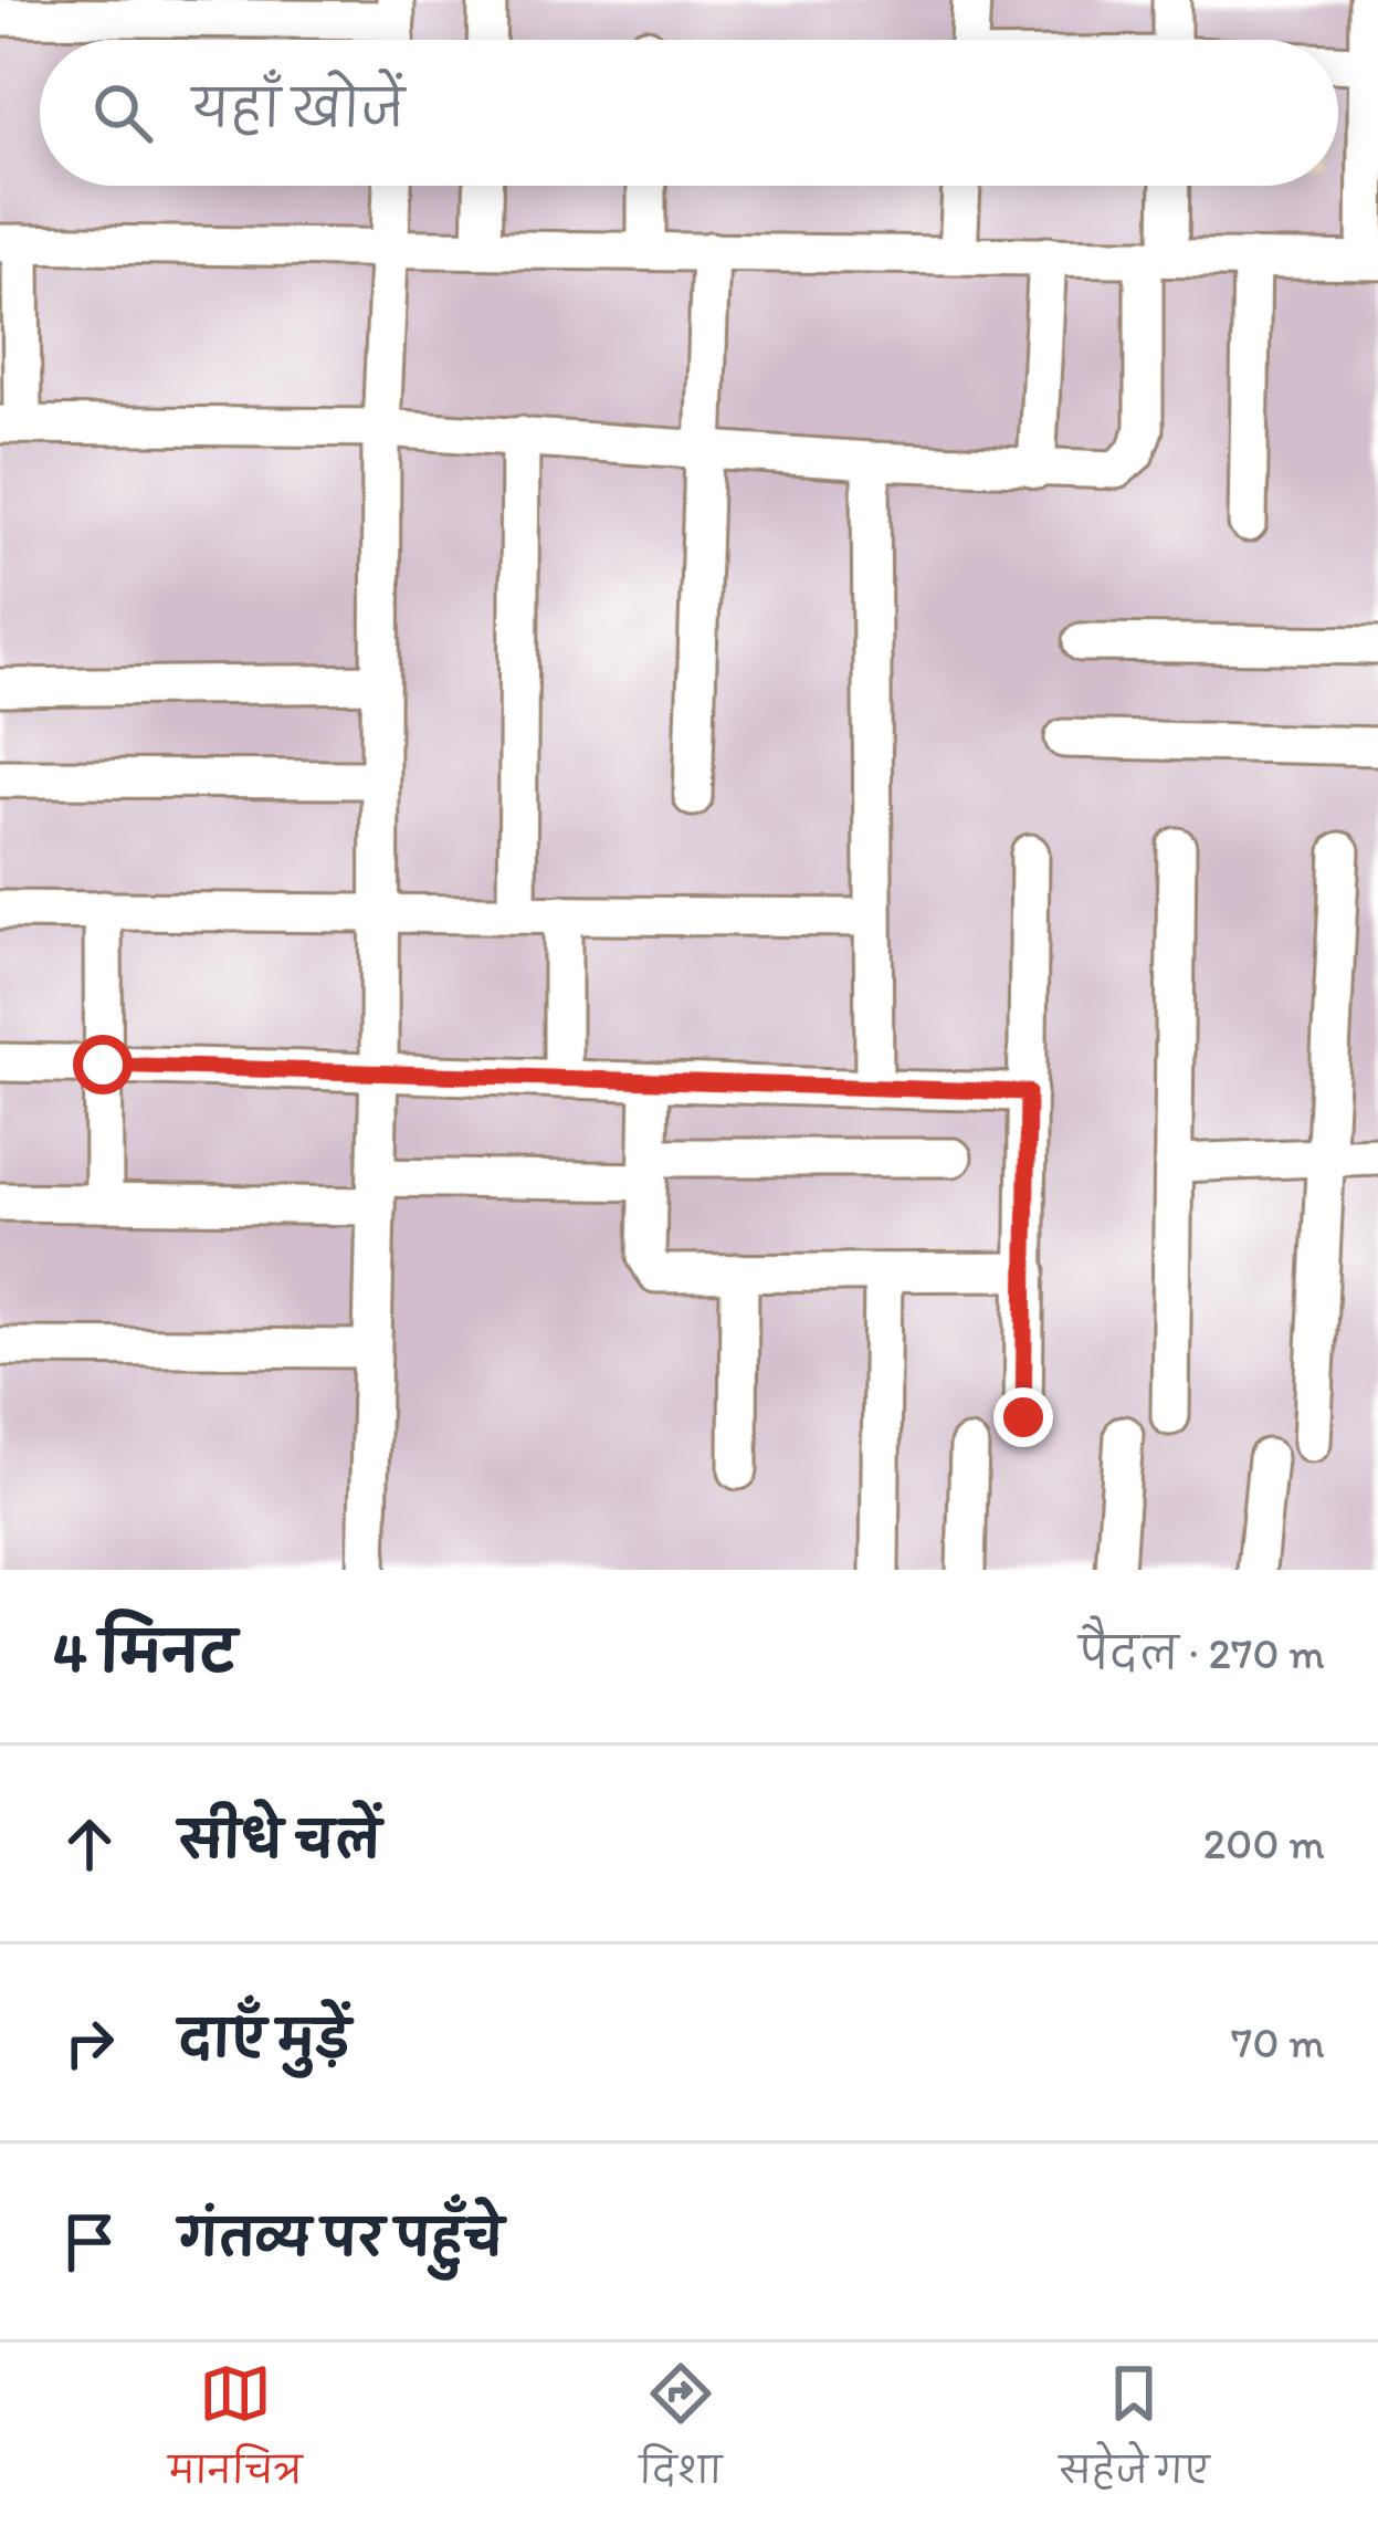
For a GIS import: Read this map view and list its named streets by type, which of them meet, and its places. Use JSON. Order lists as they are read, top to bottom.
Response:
{
  "page": {
    "search": "यहाँ खोजें",
    "heading": ["4 मिनट", "पैदल · 270 m"],
    "list": [
      ["सीधे चलें", "200 m"],
      ["दाएँ मुड़ें", "70 m"],
      "गंतव्य पर पहुँचे"
    ],
    "nav": ["मानचित्र", "दिशा", "सहेजे गए"]
  }
}
